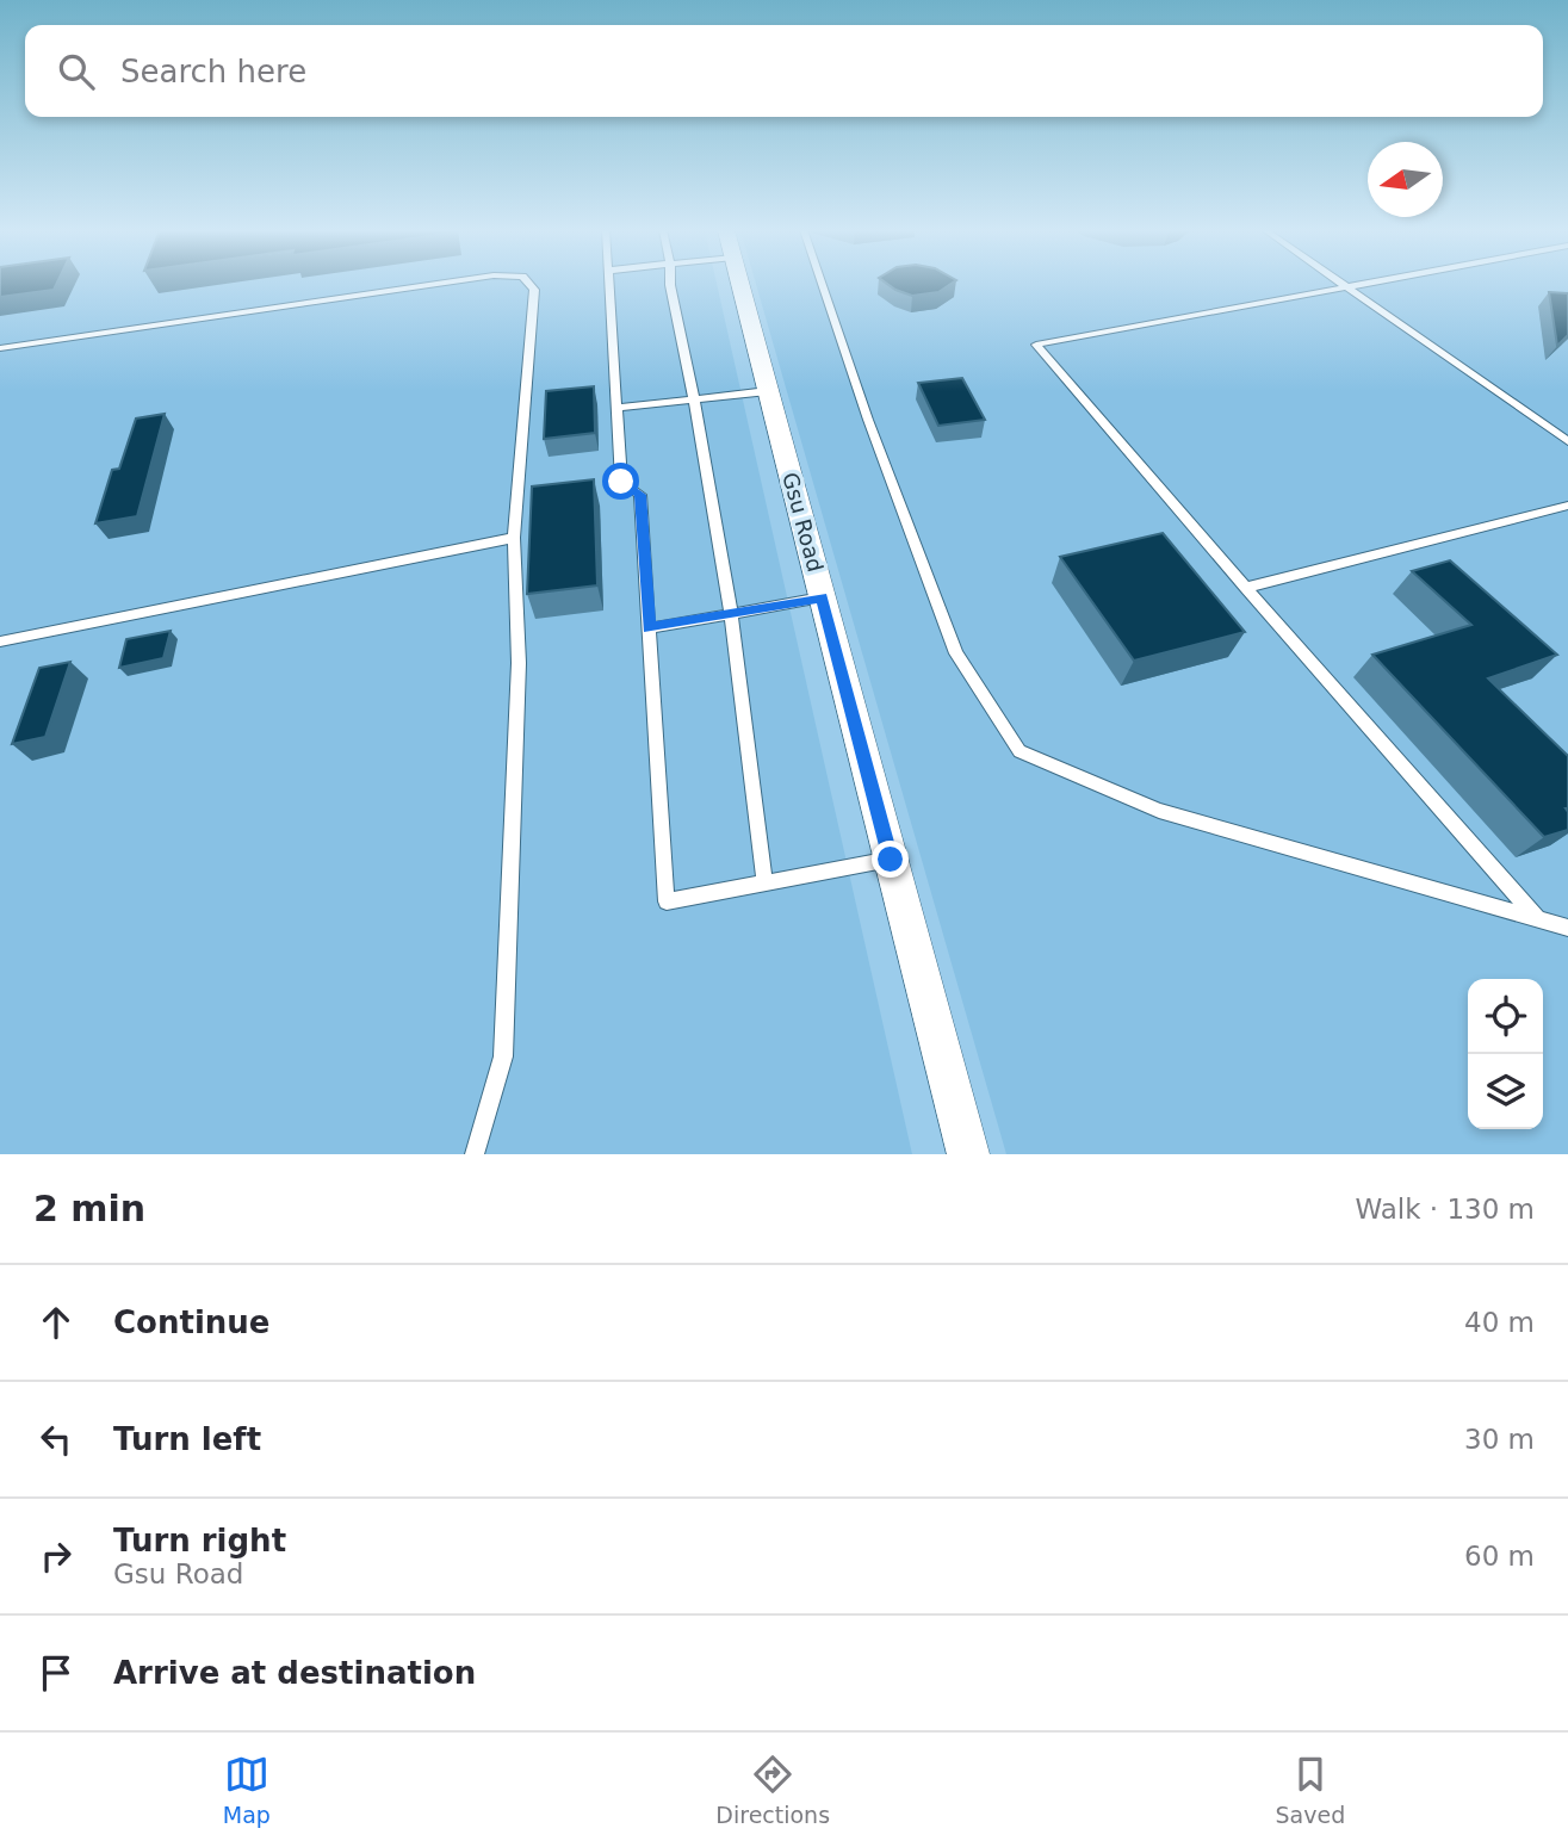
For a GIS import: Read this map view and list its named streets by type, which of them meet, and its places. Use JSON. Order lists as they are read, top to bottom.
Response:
{
  "streets": {
    "street": ["Gsu Road"]
  },
  "north": "left",
  "page": {
    "search": "Search here",
    "heading": ["2 min", "Walk · 130 m"],
    "list": [
      ["Continue", "40 m"],
      ["Turn left", "30 m"],
      ["Turn right", "Gsu Road", "60 m"],
      "Arrive at destination"
    ],
    "nav": ["Map", "Directions", "Saved"]
  }
}
